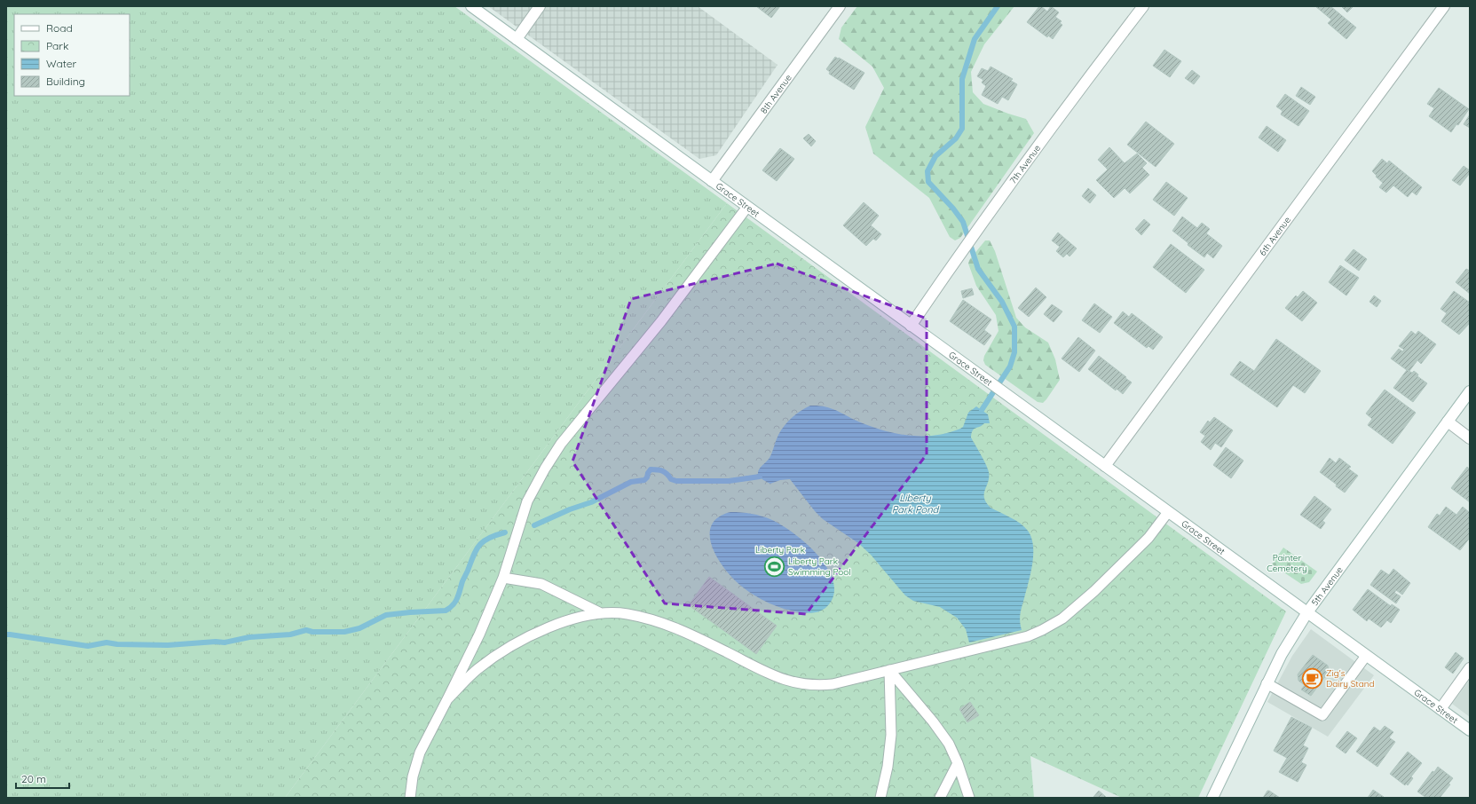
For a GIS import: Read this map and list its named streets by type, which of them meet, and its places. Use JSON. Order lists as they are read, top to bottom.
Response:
{
  "streets": {
    "street": [
      "8th Avenue",
      "7th Avenue",
      "Grace Street",
      "6th Avenue",
      "5th Avenue"
    ]
  },
  "crossings": [
    ["8th Avenue", "Grace Street"],
    ["7th Avenue", "Grace Street"],
    ["Grace Street", "6th Avenue"],
    ["Grace Street", "5th Avenue"]
  ],
  "water": ["Liberty Park Pond"],
  "parks": ["Liberty Park", "Painter Cemetery"],
  "places": {
    "sports": ["Liberty Park Swimming Pool"],
    "cafe": ["Zig's Dairy Stand"]
  },
  "legend": [
    "Road",
    "Park",
    "Water",
    "Building"
  ],
  "scale_bar": "20 m"
}
